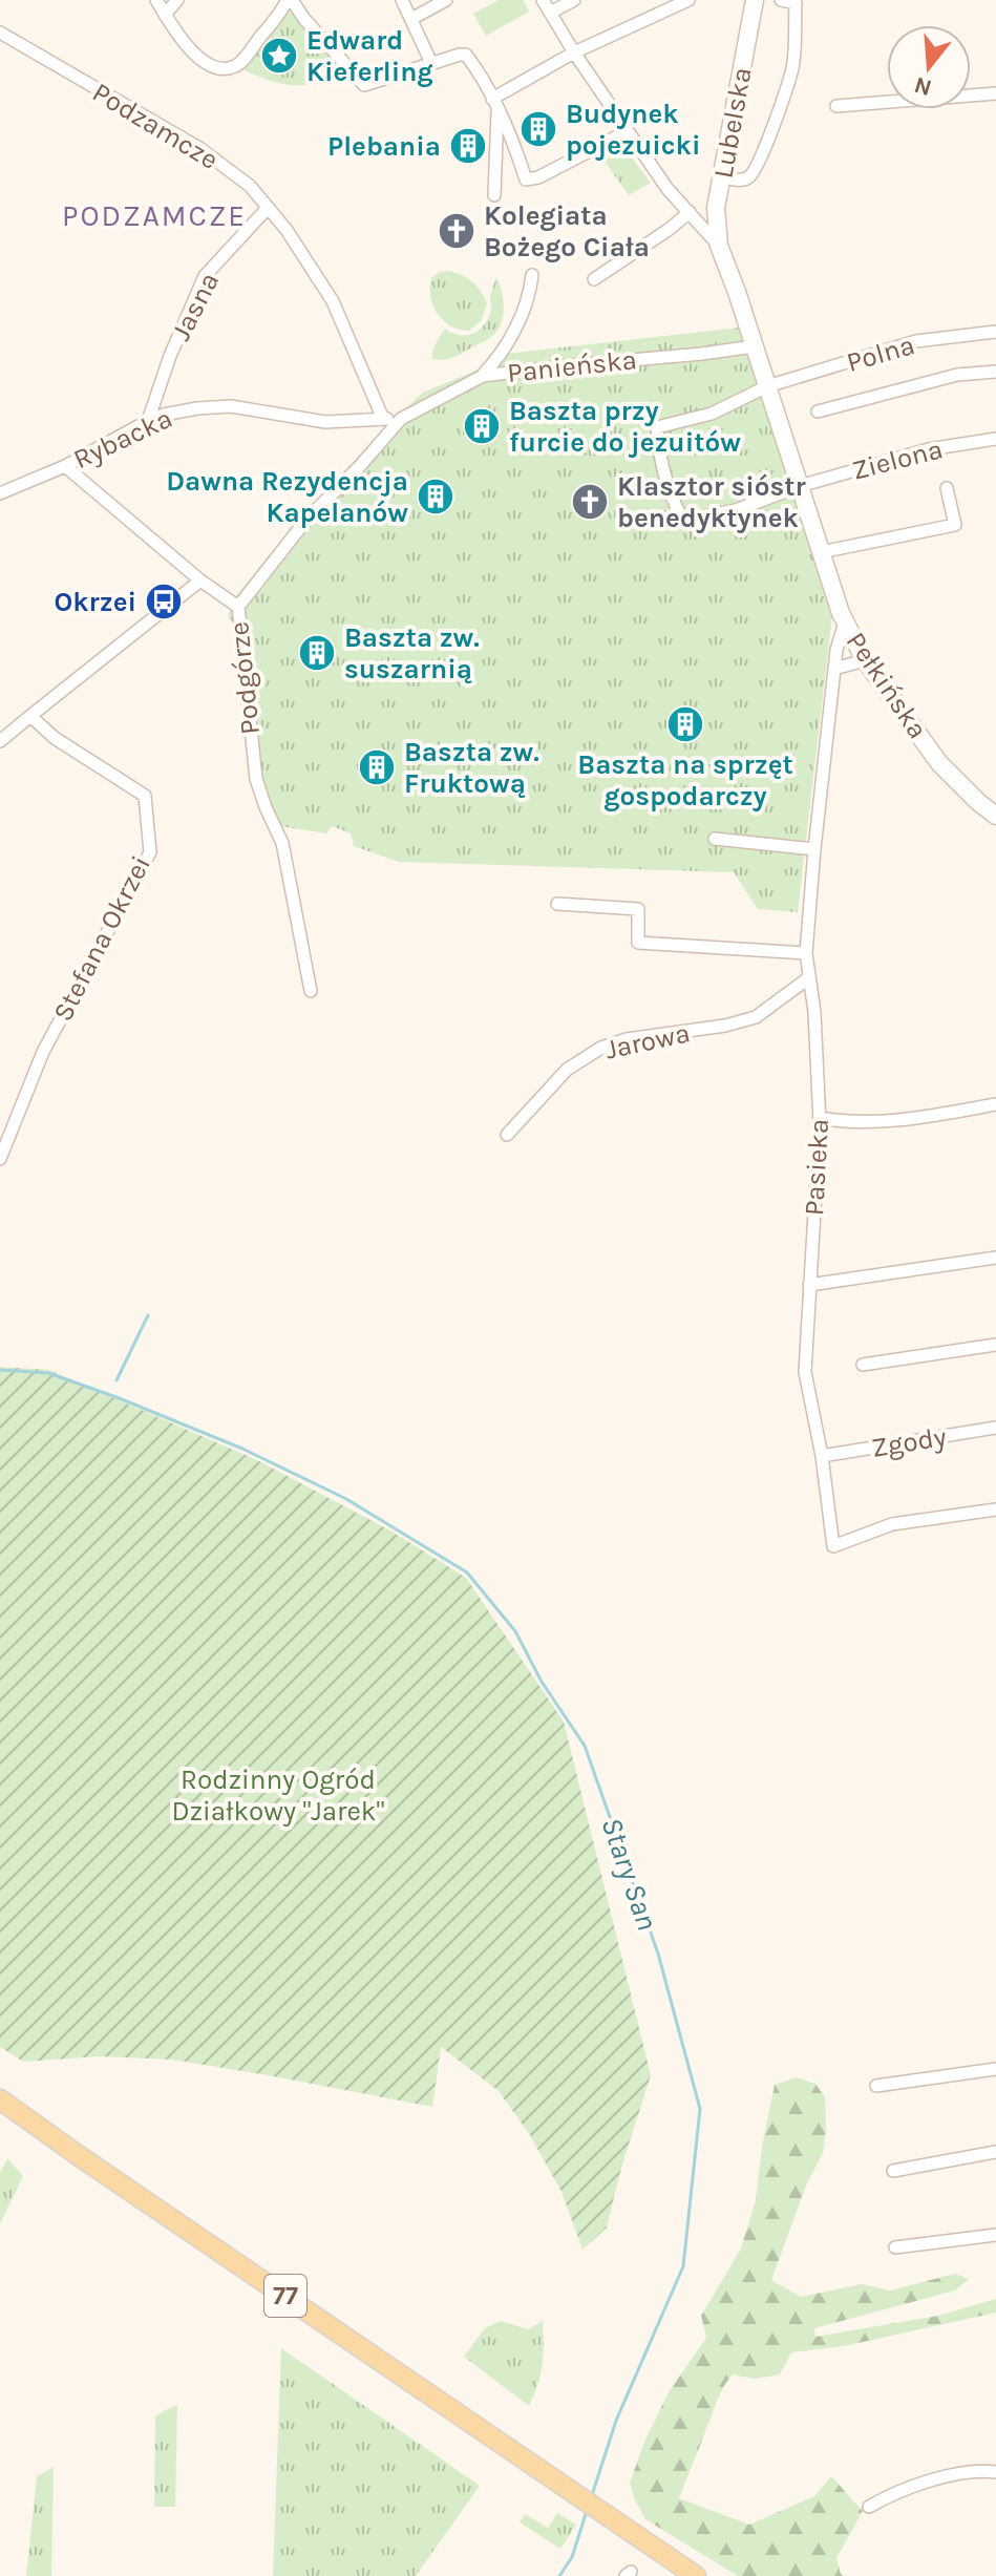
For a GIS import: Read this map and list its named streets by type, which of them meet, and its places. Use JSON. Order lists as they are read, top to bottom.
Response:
{
  "streets": {
    "main road": ["77"],
    "street": [
      "Lubelska",
      "Podzamcze",
      "Jasna",
      "Polna",
      "Panieńska",
      "Rybacka",
      "Zielona",
      "Podgórze",
      "Pełkińska",
      "Stefana Okrzei",
      "Jarowa",
      "Pasieka",
      "Zgody"
    ]
  },
  "crossings": [
    ["Lubelska", "Pełkińska"],
    ["Podzamcze", "Jasna"],
    ["Podzamcze", "Rybacka"],
    ["Jasna", "Rybacka"],
    ["Polna", "Zielona"],
    ["Polna", "Pełkińska"],
    ["Panieńska", "Rybacka"],
    ["Panieńska", "Podgórze"],
    ["Panieńska", "Pełkińska"],
    ["Rybacka", "Podgórze"],
    ["Zielona", "Pełkińska"],
    ["Pełkińska", "Pasieka"],
    ["Jarowa", "Pasieka"],
    ["Pasieka", "Zgody"]
  ],
  "districts": ["PODZAMCZE"],
  "water": ["Stary San"],
  "parks": ["Rodzinny Ogród Działkowy \"Jarek\""],
  "places": {
    "place": ["Edward Kieferling"],
    "building": [
      "Budynek pojezuicki",
      "Plebania",
      "Baszta przy furcie do jezuitów",
      "Dawna Rezydencja Kapelanów",
      "Baszta zw. suszarnią",
      "Baszta na sprzęt gospodarczy",
      "Baszta zw. Fruktową"
    ],
    "church": ["Kolegiata Bożego Ciała", "Klasztor sióstr benedyktynek"],
    "bus stop": ["Okrzei"]
  },
  "north": "bottom"
}
